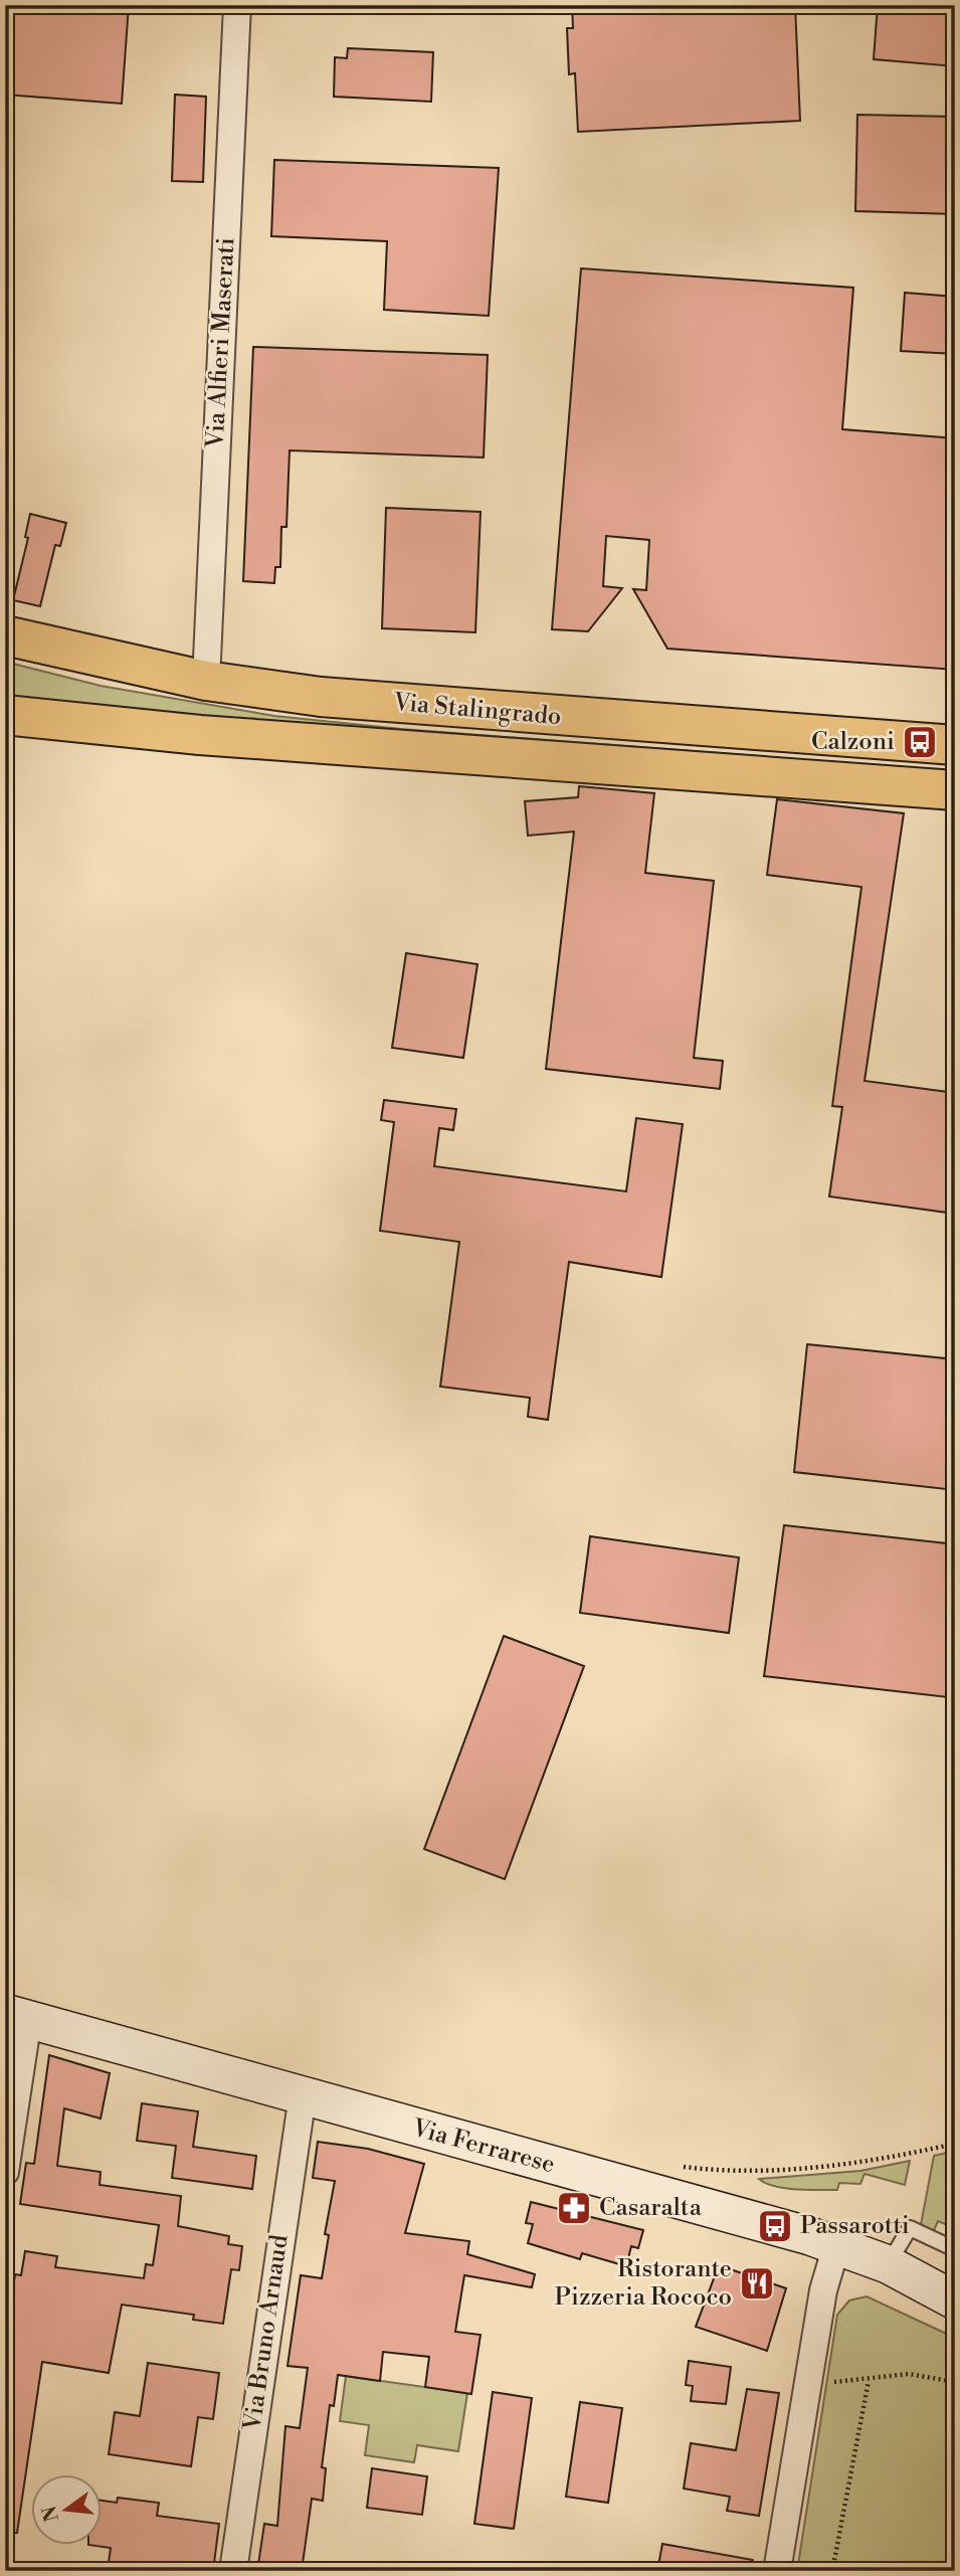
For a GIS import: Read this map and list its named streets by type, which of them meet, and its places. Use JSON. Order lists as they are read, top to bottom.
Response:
{
  "streets": {
    "main road": ["Via Stalingrado", "Via Ferrarese"],
    "street": ["Via Alfieri Maserati", "Via Bruno Arnaud"]
  },
  "crossings": [
    ["Via Alfieri Maserati", "Via Stalingrado"],
    ["Via Ferrarese", "Via Bruno Arnaud"]
  ],
  "places": {
    "bus stop": ["Calzoni", "Passarotti"],
    "pharmacy": ["Casaralta"],
    "restaurant": ["Ristorante Pizzeria Rococo"]
  },
  "north": "left"
}
